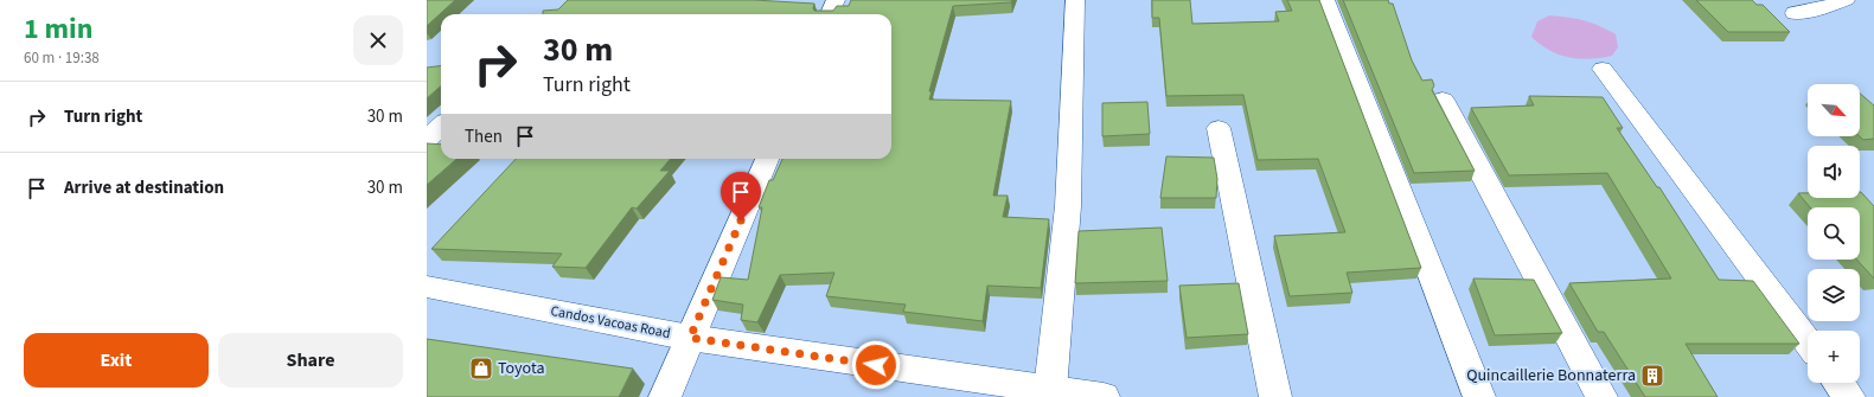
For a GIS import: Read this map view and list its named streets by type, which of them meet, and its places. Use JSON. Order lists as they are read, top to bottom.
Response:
{
  "streets": {
    "street": ["Candos Vacoas Road"]
  },
  "places": {
    "shop": ["Toyota"],
    "building": ["Quincaillerie Bonnaterra"]
  },
  "north": "bottom right",
  "page": {
    "heading": ["1 min", "60 m · 19:38"],
    "turn": ["30 m", "Turn right"],
    "list": [
      {
        "name": "Turn right",
        "value": "30 m"
      },
      {
        "name": "Arrive at destination",
        "value": "30 m"
      }
    ],
    "map_buttons": "+",
    "then": "Then",
    "buttons": ["Exit", "Share"]
  }
}
